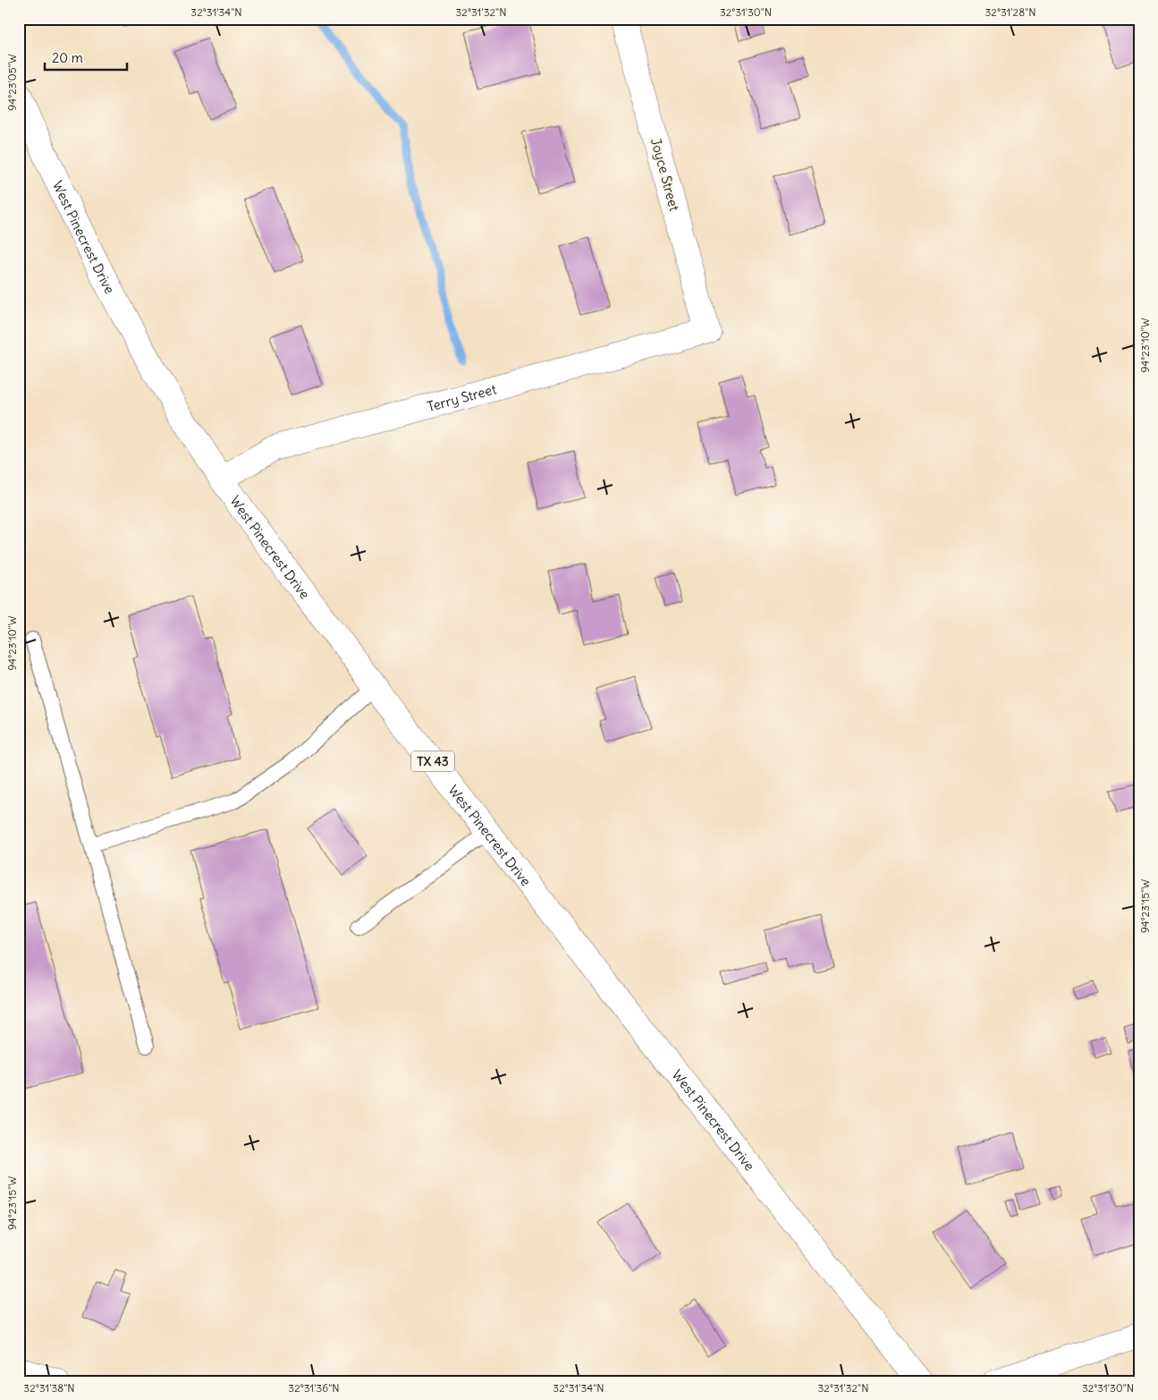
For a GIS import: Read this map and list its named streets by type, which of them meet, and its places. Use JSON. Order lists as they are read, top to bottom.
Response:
{
  "streets": {
    "main road": [
      "Joyce Street",
      "West Pinecrest Drive",
      "Terry Street",
      "TX 43"
    ]
  },
  "crossings": [
    ["Joyce Street", "Terry Street"],
    ["West Pinecrest Drive", "Terry Street"]
  ],
  "scale_bar": "20 m",
  "coordinates": [
    "32°31'34\"N",
    "32°31'32\"N",
    "32°31'30\"N",
    "32°31'28\"N",
    "94°23'05\"W",
    "94°23'10\"W",
    "94°23'15\"W",
    "32°31'38\"N",
    "32°31'36\"N"
  ]
}
